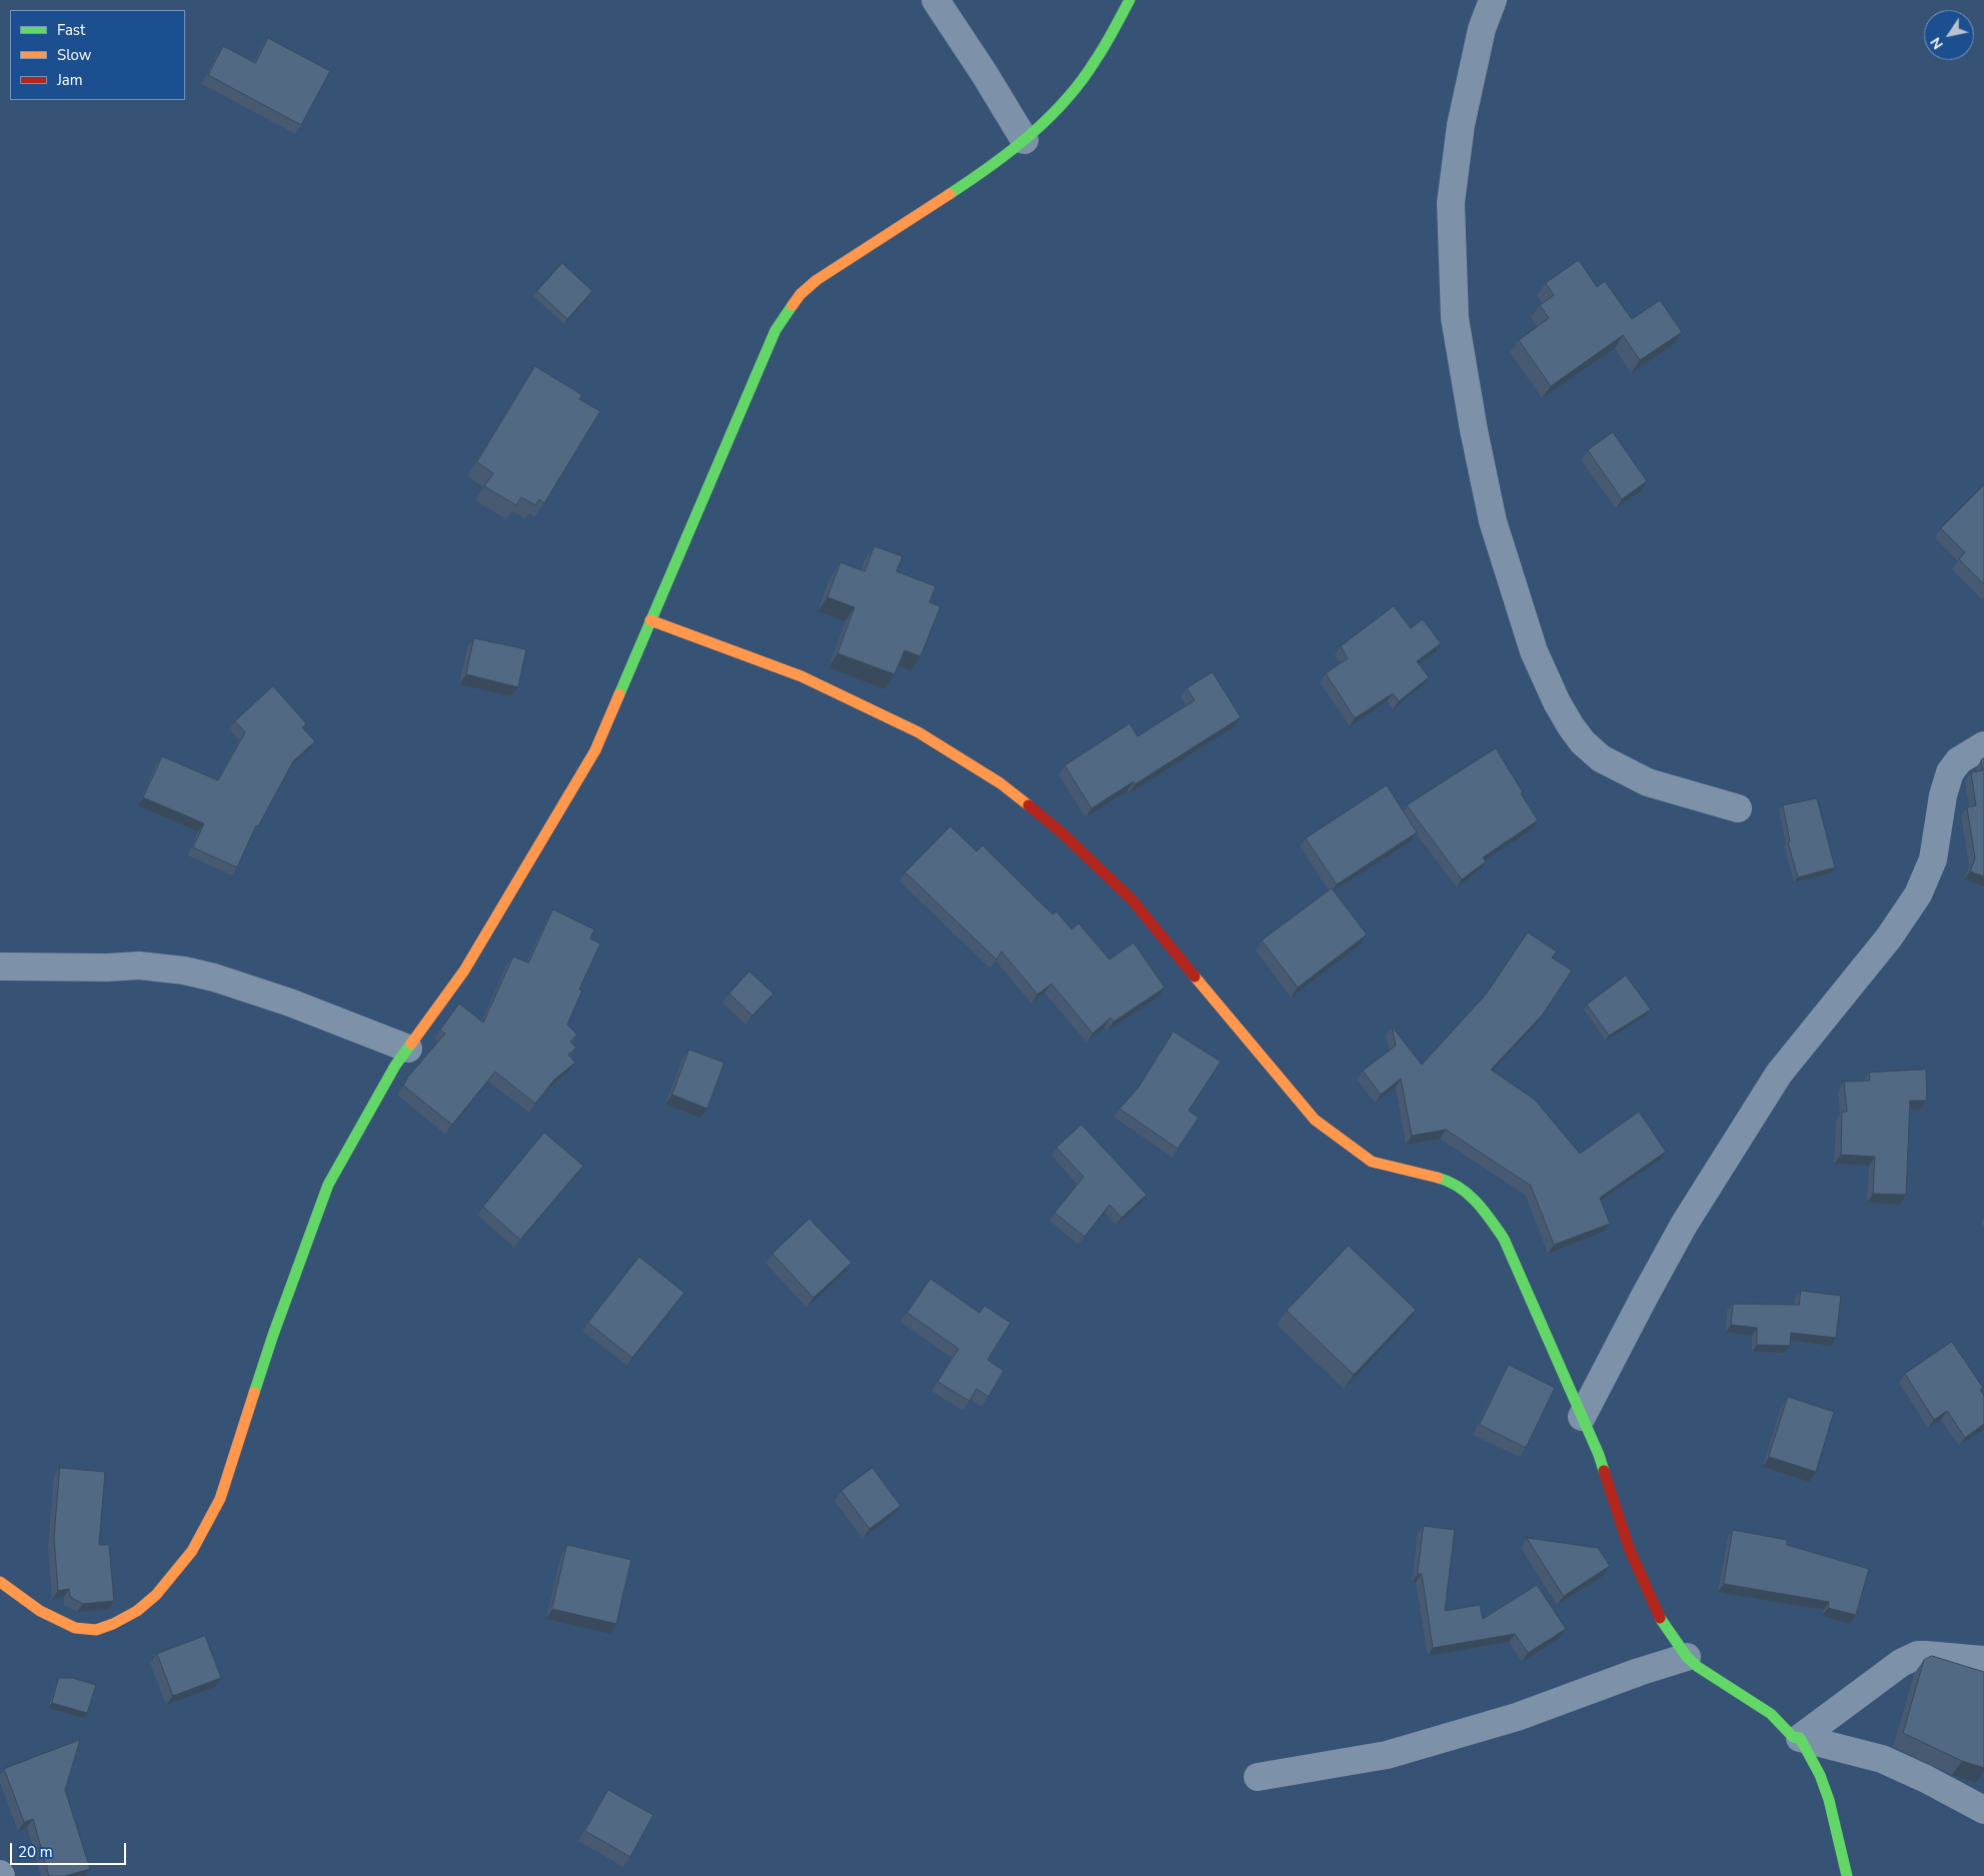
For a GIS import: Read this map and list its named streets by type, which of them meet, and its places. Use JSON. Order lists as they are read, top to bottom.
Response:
{
  "legend": ["Fast", "Slow", "Jam"],
  "scale_bar": "20 m",
  "north": "bottom left"
}
